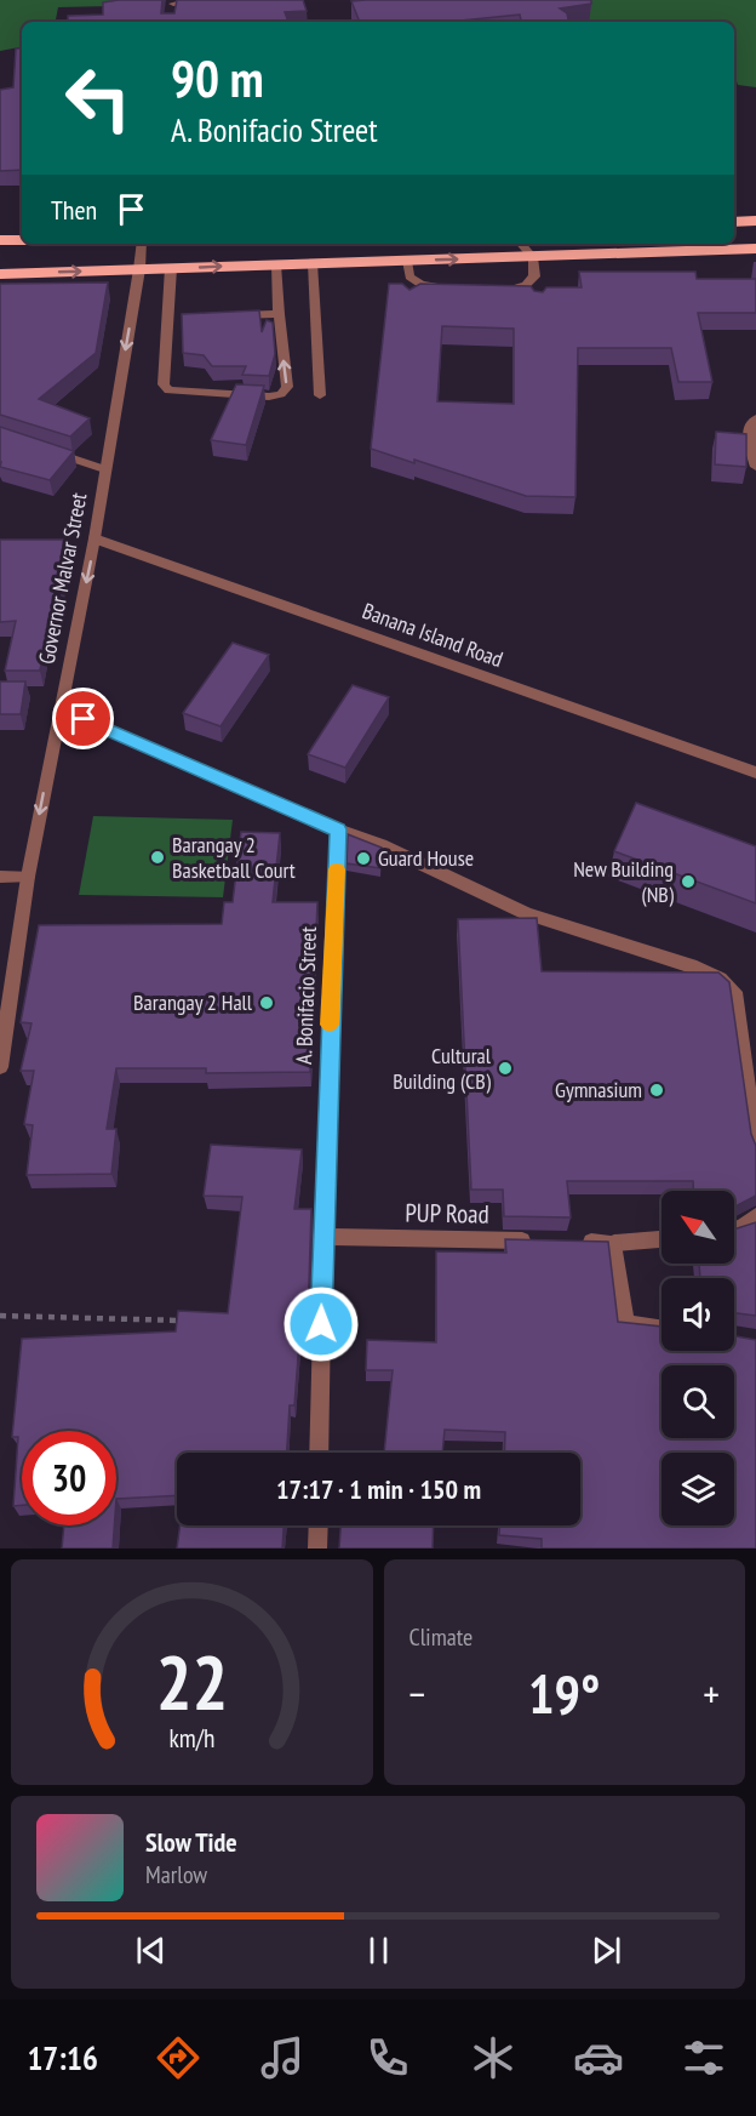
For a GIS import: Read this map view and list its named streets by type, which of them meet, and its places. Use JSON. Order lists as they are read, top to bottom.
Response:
{
  "streets": {
    "street": [
      "Governor Malvar Street",
      "Banana Island Road",
      "A. Bonifacio Street",
      "PUP Road"
    ]
  },
  "crossings": [
    ["Governor Malvar Street", "Banana Island Road"],
    ["A. Bonifacio Street", "PUP Road"]
  ],
  "one_way": ["Governor Malvar Street"],
  "places": [
    "Barangay 2 Basketball Court",
    "Guard House",
    "New Building (NB)",
    "Barangay 2 Hall",
    "Cultural Building (CB)",
    "Gymnasium"
  ],
  "north": "top left",
  "page": {
    "turn": ["90 m", "A. Bonifacio Street"],
    "then": "Then",
    "limit": "30",
    "trip": "17:17 · 1 min · 150 m",
    "tile": "Climate",
    "heat": ["−", "19°", "+"],
    "song": ["Slow Tide", "Marlow"],
    "tabs": "17:16",
    "gauge": ["22", "km/h"]
  }
}
